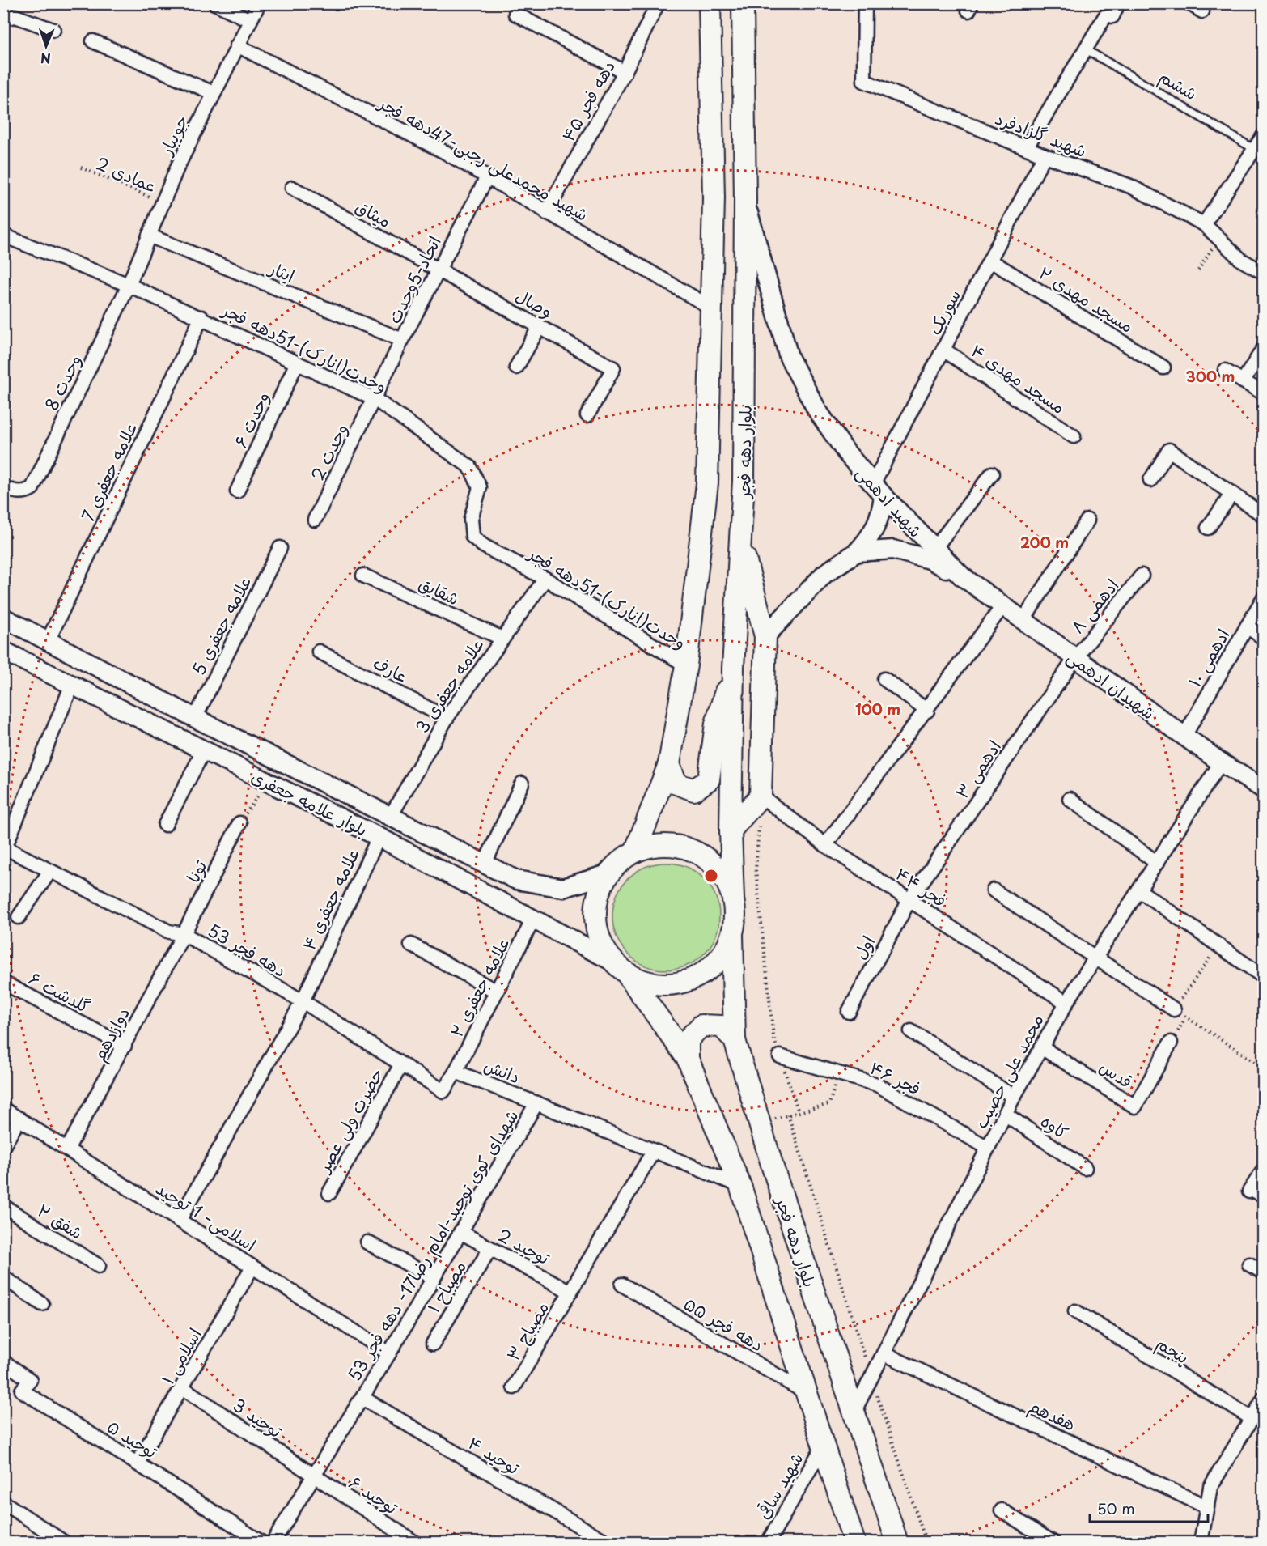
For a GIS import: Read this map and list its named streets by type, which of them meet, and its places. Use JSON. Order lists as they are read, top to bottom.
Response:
{
  "streets": {
    "main road": [
      "بلوار دهه فجر",
      "شهید ادهمی",
      "شهیدان ادهمی",
      "بلوار علامه جعفری"
    ],
    "street": [
      "دهه فجر ۴۵",
      "شهید گلزادفرد",
      "جویبار",
      "شهید محمدعلی رجبی-47دهه فجر",
      "میثاق",
      "ایثار",
      "اتحاد-5وحدت",
      "مسجد مهدی ۲",
      "وصال",
      "سوریک",
      "وحدت(انارک)-51دهه فجر",
      "مسجد مهدی ۴",
      "وحدت 8",
      "وحدت ۶",
      "وحدت 2",
      "علامه جعفری 7",
      "شقایق",
      "ادهمی ۸",
      "علامه جعفری 5",
      "ادهمی ۱۰",
      "عارف",
      "علامه جعفری 3",
      "ادهمی ۳",
      "تونا",
      "فجر ۴۴",
      "علامه جعفری ۴",
      "اول",
      "دهه فجر 53",
      "علامه جعفری ۲",
      "گلدشت ۶",
      "دوازدهم",
      "دانش",
      "محمد علی حصیب",
      "قدس",
      "فجر ۴۶",
      "حضرت ولی عصر",
      "کاوه",
      "اسلامی- 1 توحید",
      "شفق ۲",
      "شهدای کوی توحید-امام رضا17- دهه فجر 53",
      "توحید 2",
      "مصباح ۱",
      "دهه فجر ۵۵",
      "مصباح ۳",
      "پنجم",
      "اسلامی ۱",
      "هفدهم",
      "توحید 3",
      "توحید ۵",
      "توحید ۴",
      "شهید ساقی",
      "توحید ۶"
    ],
    "lane": ["ششم"],
    "path": ["عمادی 2"]
  },
  "crossings": [
    ["دهه فجر ۴۵", "شهید محمدعلی رجبی-47دهه فجر"],
    ["شهید گلزادفرد", "سوریک"],
    ["جویبار", "شهید محمدعلی رجبی-47دهه فجر"],
    ["جویبار", "عمادی 2"],
    ["جویبار", "ایثار"],
    ["جویبار", "وحدت(انارک)-51دهه فجر"],
    ["جویبار", "وحدت 8"],
    ["شهید محمدعلی رجبی-47دهه فجر", "اتحاد-5وحدت"],
    ["میثاق", "اتحاد-5وحدت"],
    ["میثاق", "وصال"],
    ["ایثار", "اتحاد-5وحدت"],
    ["اتحاد-5وحدت", "وصال"],
    ["اتحاد-5وحدت", "وحدت(انارک)-51دهه فجر"],
    ["اتحاد-5وحدت", "وحدت 2"],
    ["مسجد مهدی ۲", "سوریک"],
    ["سوریک", "مسجد مهدی ۴"],
    ["سوریک", "شهید ادهمی"],
    ["وحدت(انارک)-51دهه فجر", "وحدت 8"],
    ["وحدت(انارک)-51دهه فجر", "وحدت ۶"],
    ["وحدت(انارک)-51دهه فجر", "وحدت 2"],
    ["وحدت(انارک)-51دهه فجر", "علامه جعفری 7"],
    ["وحدت(انارک)-51دهه فجر", "علامه جعفری 3"],
    ["بلوار دهه فجر", "شهید ادهمی"],
    ["بلوار دهه فجر", "بلوار علامه جعفری"],
    ["بلوار دهه فجر", "محمد علی حصیب"],
    ["علامه جعفری 7", "بلوار علامه جعفری"],
    ["شهید ادهمی", "شهیدان ادهمی"],
    ["شقایق", "علامه جعفری 3"],
    ["ادهمی ۸", "شهیدان ادهمی"],
    ["ادهمی ۸", "ادهمی ۳"],
    ["علامه جعفری 5", "بلوار علامه جعفری"],
    ["ادهمی ۱۰", "شهیدان ادهمی"],
    ["عارف", "علامه جعفری 3"],
    ["شهیدان ادهمی", "ادهمی ۳"],
    ["شهیدان ادهمی", "محمد علی حصیب"],
    ["علامه جعفری 3", "بلوار علامه جعفری"],
    ["ادهمی ۳", "فجر ۴۴"],
    ["ادهمی ۳", "اول"],
    ["بلوار علامه جعفری", "علامه جعفری ۴"],
    ["بلوار علامه جعفری", "علامه جعفری ۲"],
    ["تونا", "دهه فجر 53"],
    ["تونا", "دوازدهم"],
    ["فجر ۴۴", "اول"],
    ["فجر ۴۴", "محمد علی حصیب"],
    ["علامه جعفری ۴", "دهه فجر 53"],
    ["علامه جعفری ۴", "اسلامی- 1 توحید"],
    ["دهه فجر 53", "علامه جعفری ۲"],
    ["دهه فجر 53", "دوازدهم"],
    ["دهه فجر 53", "دانش"],
    ["دهه فجر 53", "حضرت ولی عصر"],
    ["علامه جعفری ۲", "دانش"],
    ["گلدشت ۶", "دوازدهم"],
    ["دوازدهم", "اسلامی- 1 توحید"],
    ["دانش", "شهدای کوی توحید-امام رضا17- دهه فجر 53"],
    ["محمد علی حصیب", "قدس"],
    ["محمد علی حصیب", "فجر ۴۶"],
    ["محمد علی حصیب", "کاوه"],
    ["محمد علی حصیب", "هفدهم"],
    ["اسلامی- 1 توحید", "شهدای کوی توحید-امام رضا17- دهه فجر 53"],
    ["اسلامی- 1 توحید", "اسلامی ۱"],
    ["شهدای کوی توحید-امام رضا17- دهه فجر 53", "توحید 2"],
    ["شهدای کوی توحید-امام رضا17- دهه فجر 53", "مصباح ۳"],
    ["شهدای کوی توحید-امام رضا17- دهه فجر 53", "توحید 3"],
    ["شهدای کوی توحید-امام رضا17- دهه فجر 53", "توحید ۴"],
    ["شهدای کوی توحید-امام رضا17- دهه فجر 53", "توحید ۶"],
    ["توحید 2", "مصباح ۱"],
    ["توحید 2", "مصباح ۳"],
    ["اسلامی ۱", "توحید 3"],
    ["اسلامی ۱", "توحید ۵"],
    ["توحید 3", "توحید ۶"]
  ],
  "scale_bar": "50 m",
  "north": "bottom",
  "rings": ["300 m", "200 m", "100 m"]
}
